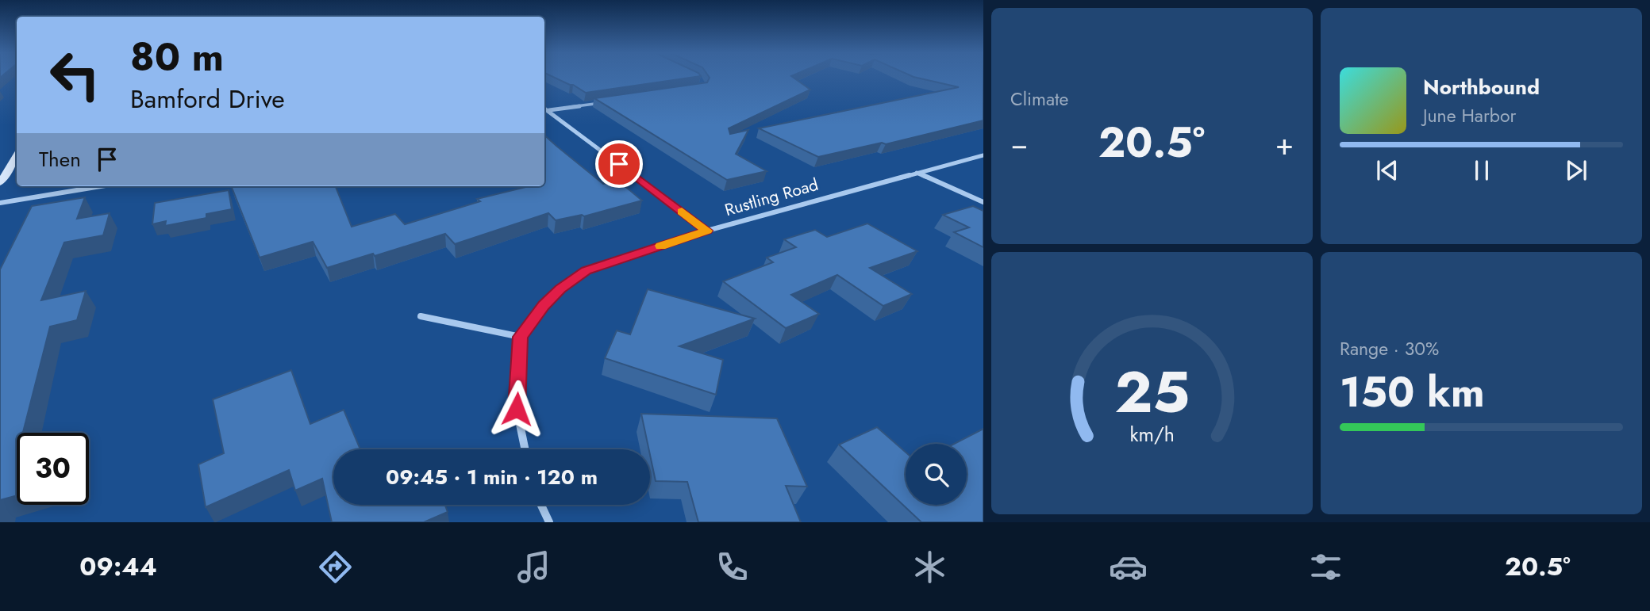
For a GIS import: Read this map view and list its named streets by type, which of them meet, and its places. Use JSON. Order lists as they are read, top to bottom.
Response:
{
  "streets": {
    "street": ["Rustling Road"]
  },
  "page": {
    "tile": [
      "Climate",
      ["Range · 30%", "150 km"]
    ],
    "turn": ["80 m", "Bamford Drive"],
    "song": ["Northbound", "June Harbor"],
    "heat": ["−", "20.5°", "+"],
    "then": "Then",
    "limit": "30",
    "trip": "09:45 · 1 min · 120 m",
    "tabs": ["09:44", "20.5°"],
    "gauge": ["25", "km/h"]
  }
}
